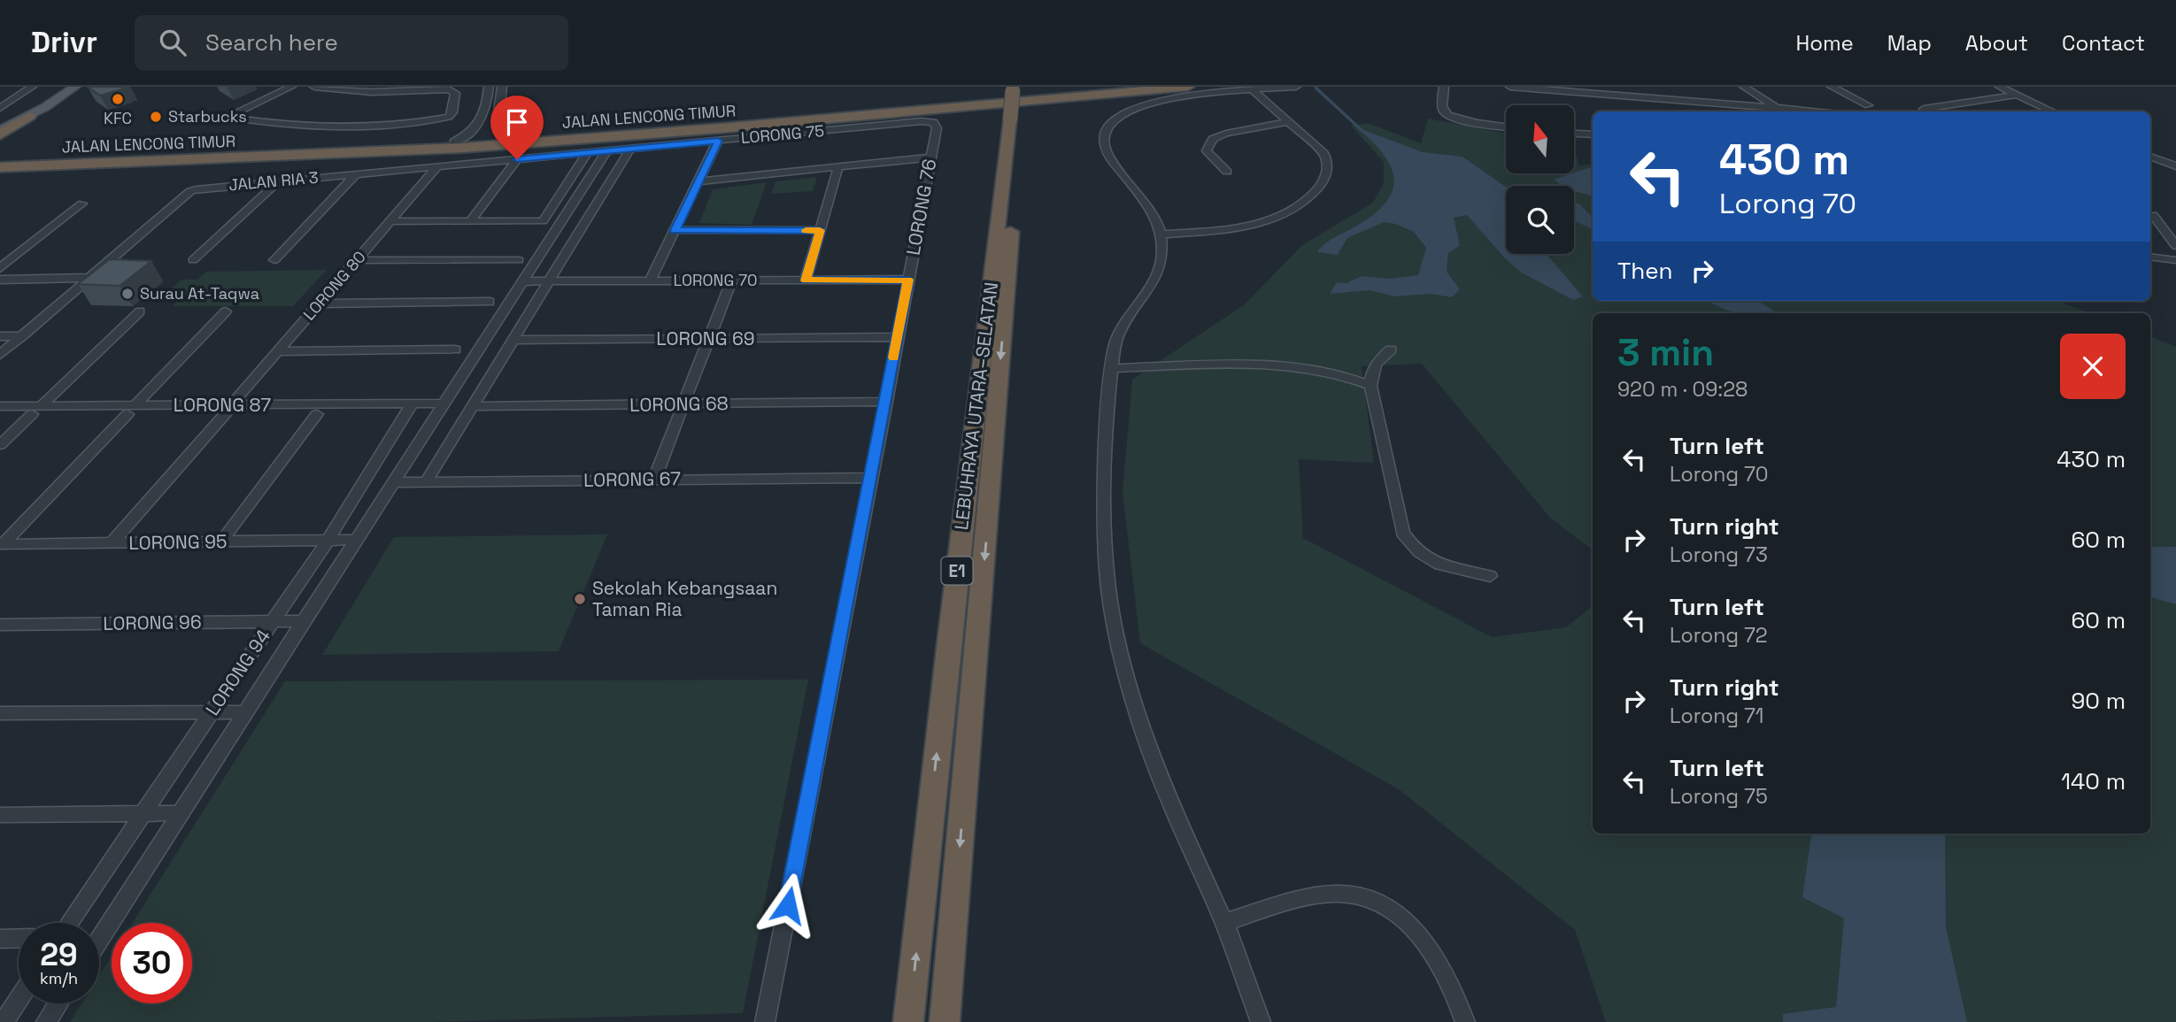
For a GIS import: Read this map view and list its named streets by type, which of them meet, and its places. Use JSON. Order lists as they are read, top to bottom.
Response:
{
  "streets": {
    "highway": ["JALAN LENCONG TIMUR", "LEBUHRAYA UTARA–SELATAN", "E1"],
    "street": [
      "LORONG 75",
      "JALAN RIA 3",
      "LORONG 76",
      "LORONG 70",
      "LORONG 80",
      "LORONG 69",
      "LORONG 68",
      "LORONG 87",
      "LORONG 67",
      "LORONG 95",
      "LORONG 96",
      "LORONG 94"
    ]
  },
  "crossings": [
    ["LORONG 75", "JALAN RIA 3"],
    ["LORONG 75", "LORONG 76"],
    ["JALAN RIA 3", "LORONG 80"],
    ["LORONG 76", "LORONG 70"],
    ["LORONG 76", "LORONG 69"],
    ["LORONG 76", "LORONG 68"],
    ["LORONG 76", "LORONG 67"],
    ["LORONG 80", "LORONG 87"],
    ["LORONG 80", "LORONG 95"],
    ["LORONG 87", "LORONG 94"],
    ["LORONG 95", "LORONG 94"],
    ["LORONG 96", "LORONG 94"]
  ],
  "places": [
    "KFC",
    "Starbucks",
    "Surau At-Taqwa",
    "Sekolah Kebangsaan Taman Ria"
  ],
  "north": "top",
  "page": {
    "header": "Drivr",
    "search": "Search here",
    "nav": [
      "Home",
      "Map",
      "About",
      "Contact"
    ],
    "turn": ["430 m", "Lorong 70"],
    "then": "Then",
    "heading": ["3 min", "920 m · 09:28"],
    "list": [
      {
        "name": "Turn left",
        "note": "Lorong 70",
        "value": "430 m"
      },
      {
        "name": "Turn right",
        "note": "Lorong 73",
        "value": "60 m"
      },
      {
        "name": "Turn left",
        "note": "Lorong 72",
        "value": "60 m"
      },
      {
        "name": "Turn right",
        "note": "Lorong 71",
        "value": "90 m"
      },
      {
        "name": "Turn left",
        "note": "Lorong 75",
        "value": "140 m"
      }
    ],
    "speed": "29 km/h",
    "limit": "30"
  }
}
